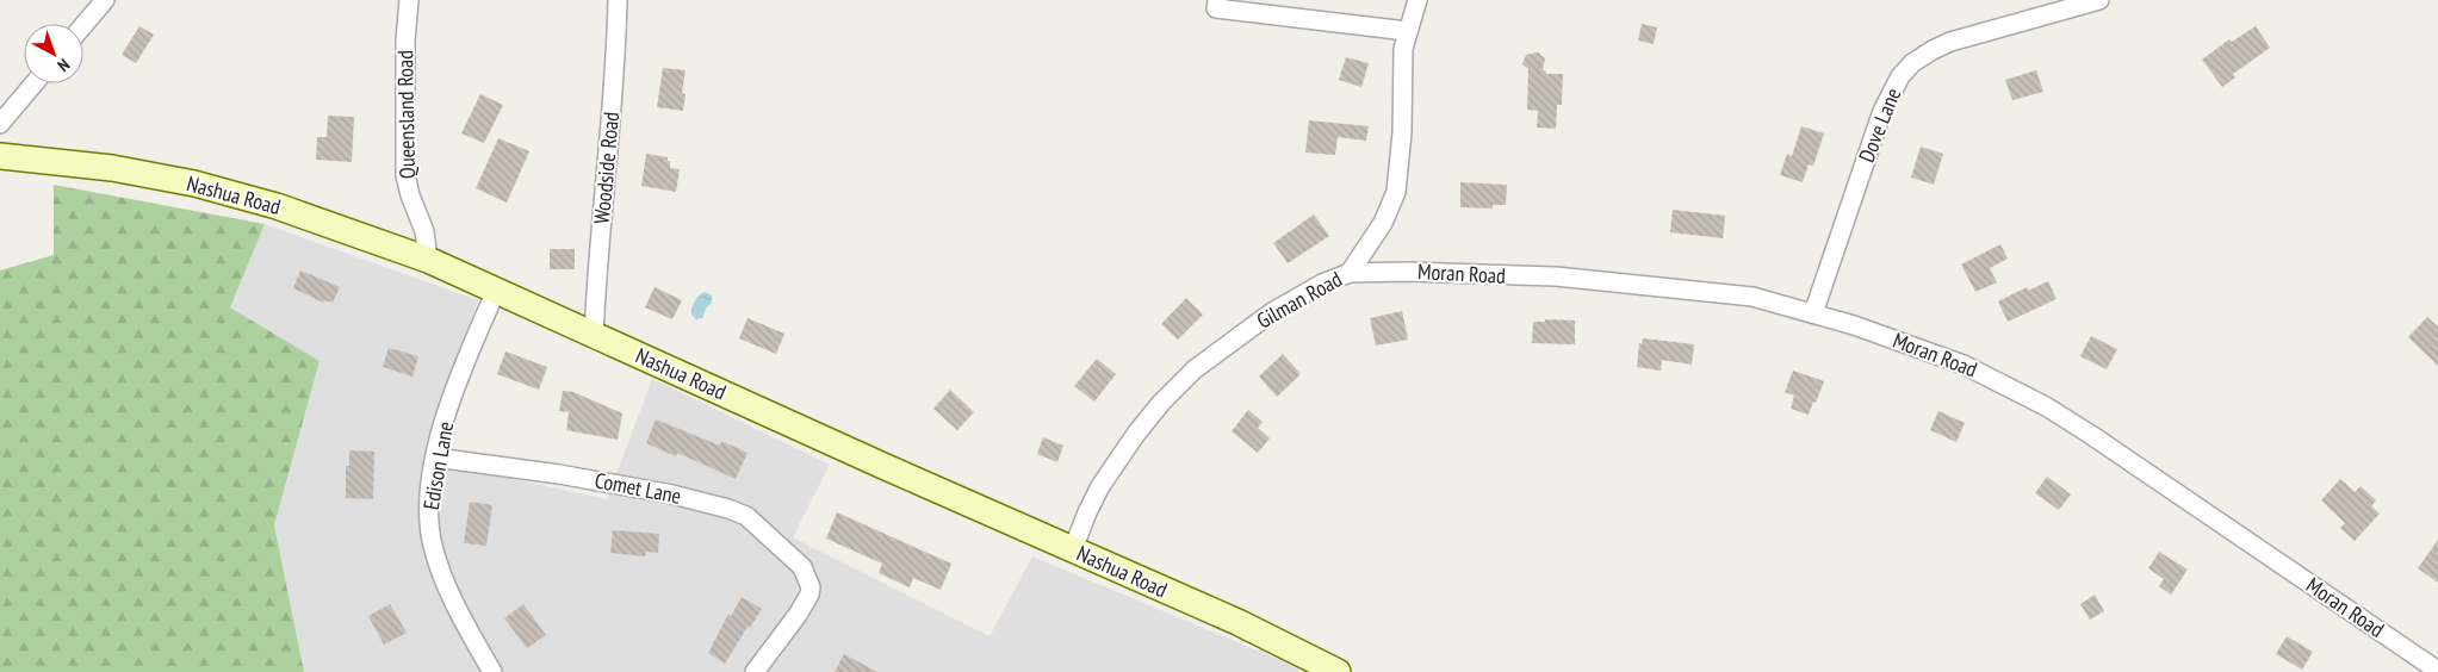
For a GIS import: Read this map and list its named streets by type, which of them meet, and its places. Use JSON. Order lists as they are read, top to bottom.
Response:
{
  "streets": {
    "main road": ["Nashua Road"],
    "street": [
      "Queensland Road",
      "Dove Lane",
      "Woodside Road",
      "Moran Road",
      "Gilman Road",
      "Edison Lane",
      "Comet Lane"
    ]
  },
  "crossings": [
    ["Queensland Road", "Nashua Road"],
    ["Dove Lane", "Moran Road"],
    ["Woodside Road", "Nashua Road"],
    ["Nashua Road", "Gilman Road"],
    ["Nashua Road", "Edison Lane"],
    ["Moran Road", "Gilman Road"],
    ["Edison Lane", "Comet Lane"]
  ],
  "north": "bottom right"
}
